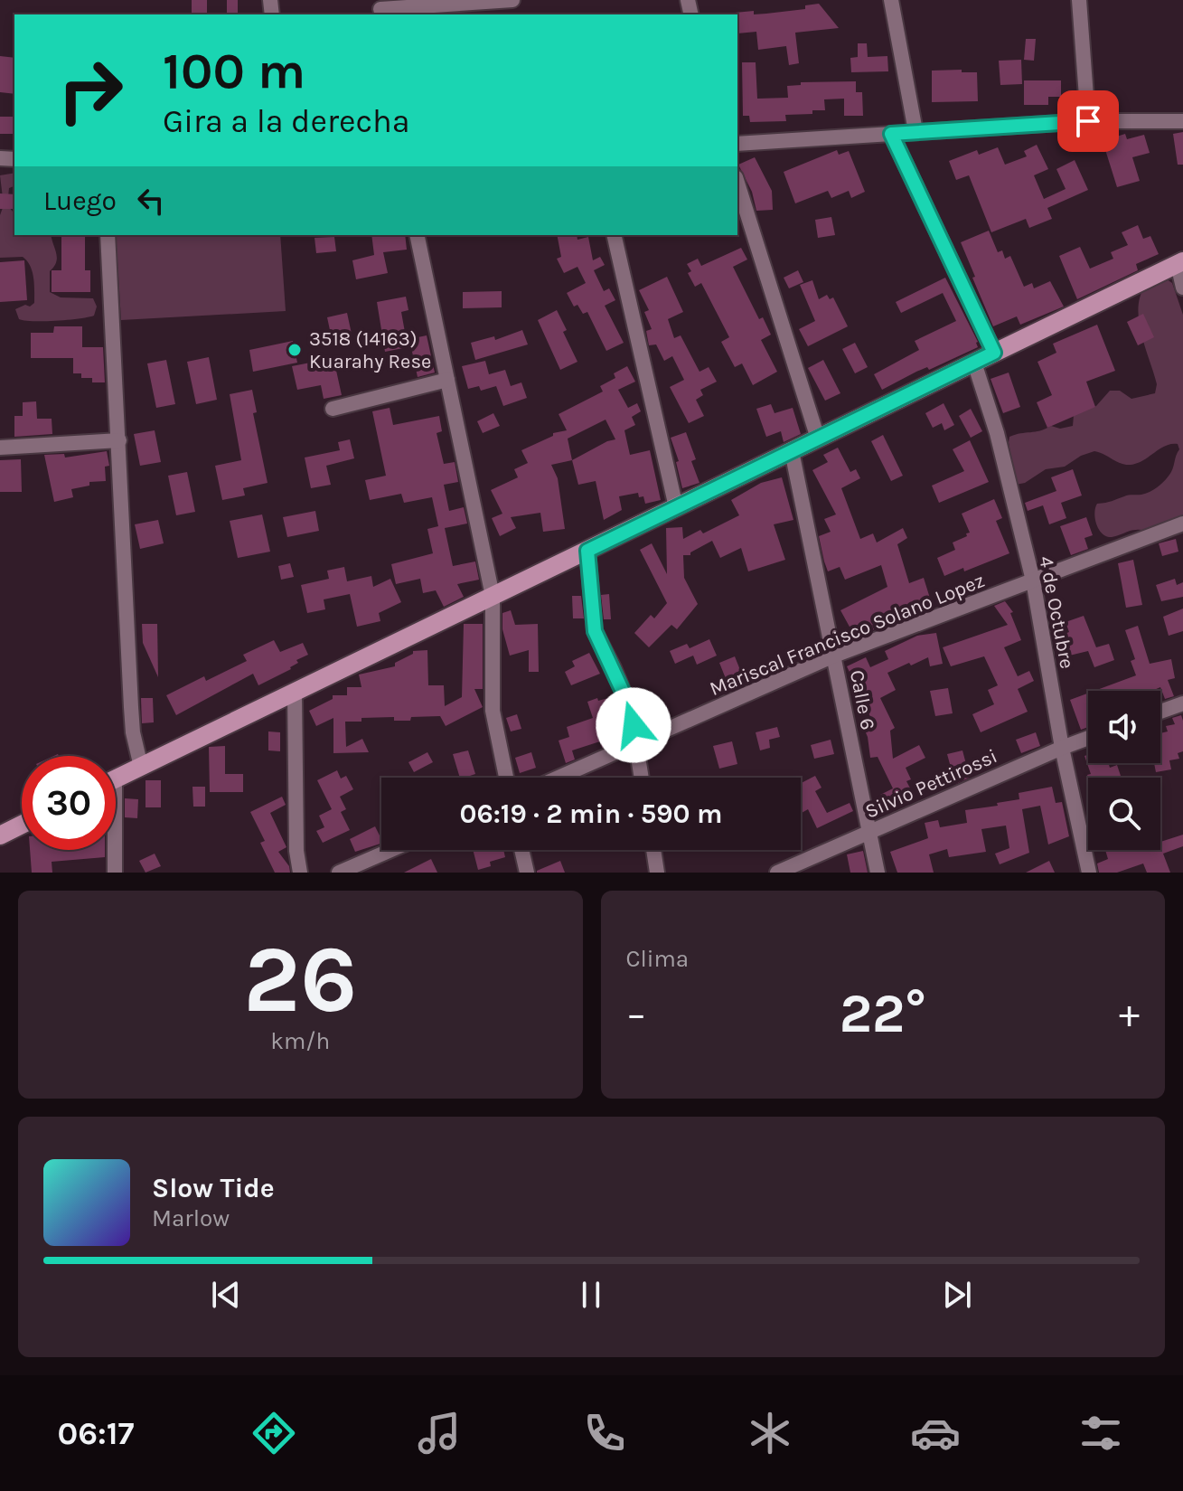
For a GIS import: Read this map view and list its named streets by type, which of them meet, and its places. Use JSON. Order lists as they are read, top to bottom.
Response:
{
  "streets": {
    "street": [
      "4 de Octubre",
      "Mariscal Francisco Solano Lopez",
      "Calle 6",
      "Silvio Pettirossi"
    ]
  },
  "crossings": [
    ["4 de Octubre", "Mariscal Francisco Solano Lopez"],
    ["4 de Octubre", "Silvio Pettirossi"],
    ["Mariscal Francisco Solano Lopez", "Calle 6"],
    ["Calle 6", "Silvio Pettirossi"]
  ],
  "places": ["3518 (14163) Kuarahy Rese"],
  "page": {
    "turn": ["100 m", "Gira a la derecha"],
    "then": "Luego",
    "limit": "30",
    "trip": "06:19 · 2 min · 590 m",
    "tile": [
      ["26", "km/h"],
      "Clima"
    ],
    "heat": ["−", "22°", "+"],
    "song": ["Slow Tide", "Marlow"],
    "tabs": "06:17"
  }
}
